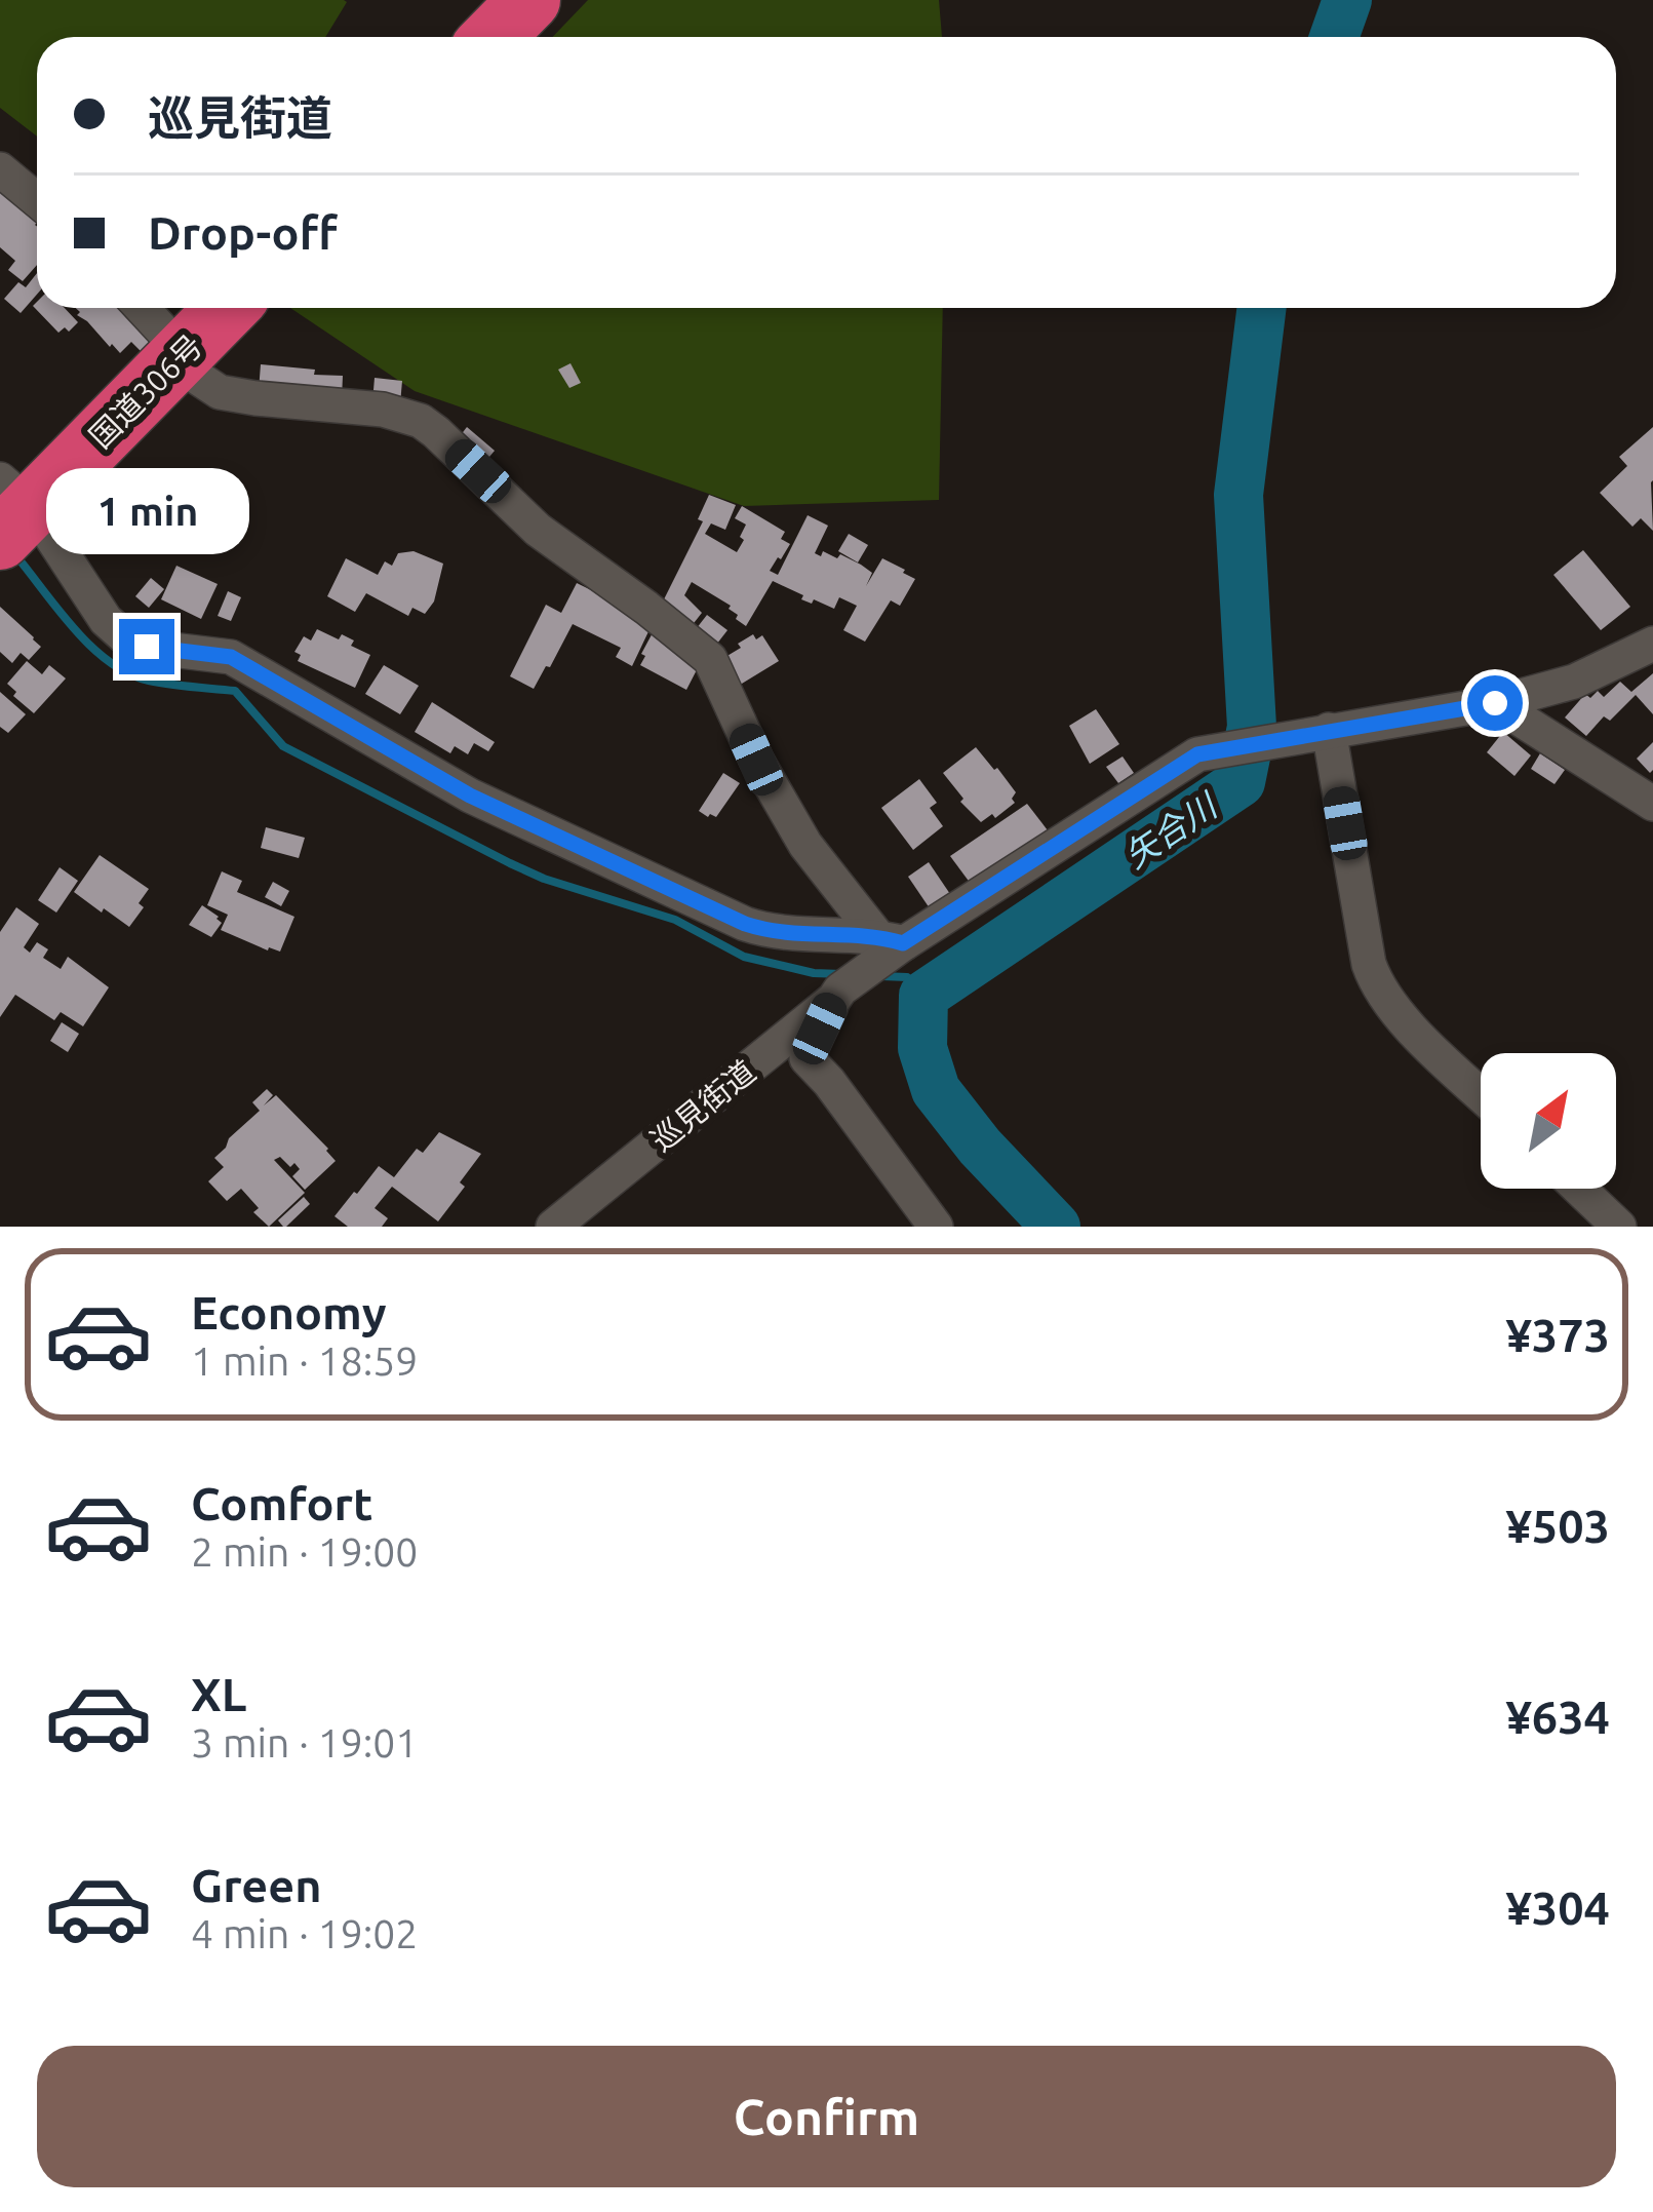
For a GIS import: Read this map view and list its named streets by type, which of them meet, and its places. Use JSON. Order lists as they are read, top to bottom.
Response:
{
  "streets": {
    "highway": ["国道306号"],
    "street": ["巡見街道"]
  },
  "water": ["矢合川"],
  "north": "top right",
  "page": {
    "banner": ["巡見街道", "Drop-off"],
    "bubble": "1 min",
    "list": [
      {
        "name": "Economy",
        "note": "1 min · 18:59",
        "value": "¥373"
      },
      {
        "name": "Comfort",
        "note": "2 min · 19:00",
        "value": "¥503"
      },
      {
        "name": "XL",
        "note": "3 min · 19:01",
        "value": "¥634"
      },
      {
        "name": "Green",
        "note": "4 min · 19:02",
        "value": "¥304"
      }
    ],
    "buttons": "Confirm"
  }
}
